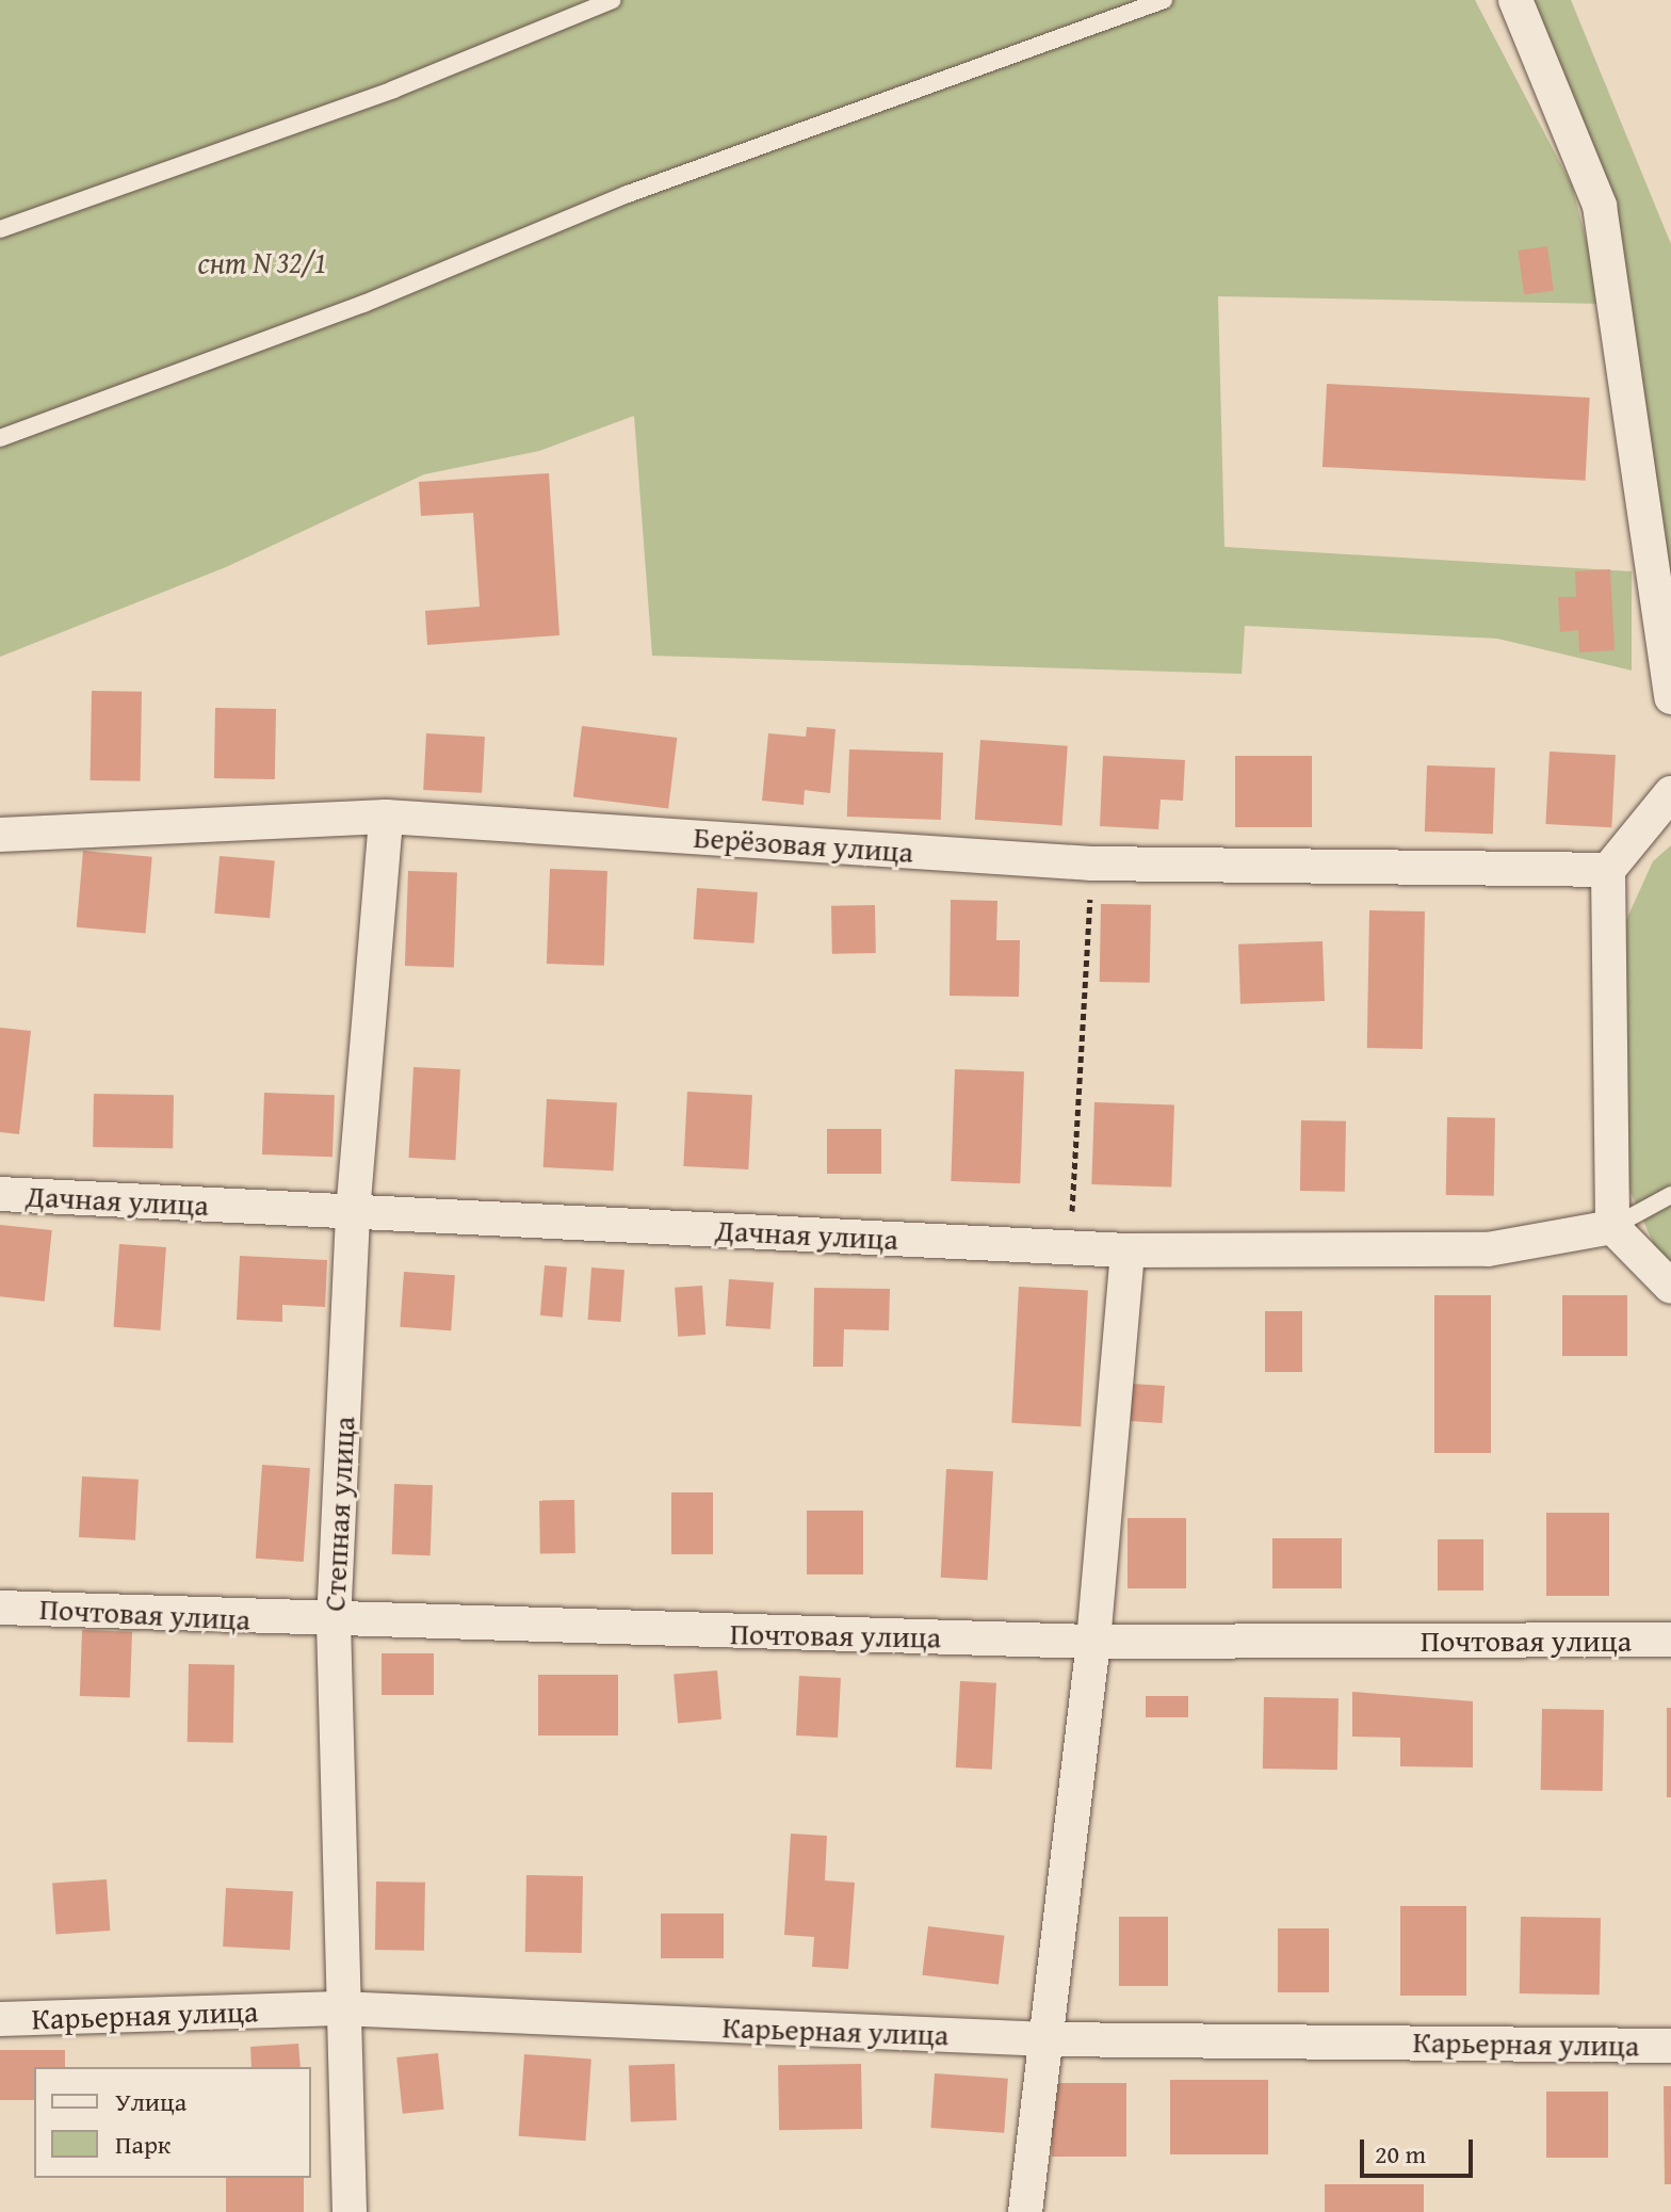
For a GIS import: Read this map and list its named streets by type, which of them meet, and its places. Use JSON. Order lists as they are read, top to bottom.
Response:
{
  "streets": {
    "street": [
      "Берёзовая улица",
      "Дачная улица",
      "Степная улица",
      "Почтовая улица",
      "Карьерная улица"
    ]
  },
  "crossings": [
    ["Берёзовая улица", "Степная улица"],
    ["Дачная улица", "Степная улица"],
    ["Степная улица", "Почтовая улица"],
    ["Степная улица", "Карьерная улица"]
  ],
  "parks": ["снт N 32/1"],
  "legend": ["Улица", "Парк"],
  "scale_bar": "20 m"
}
